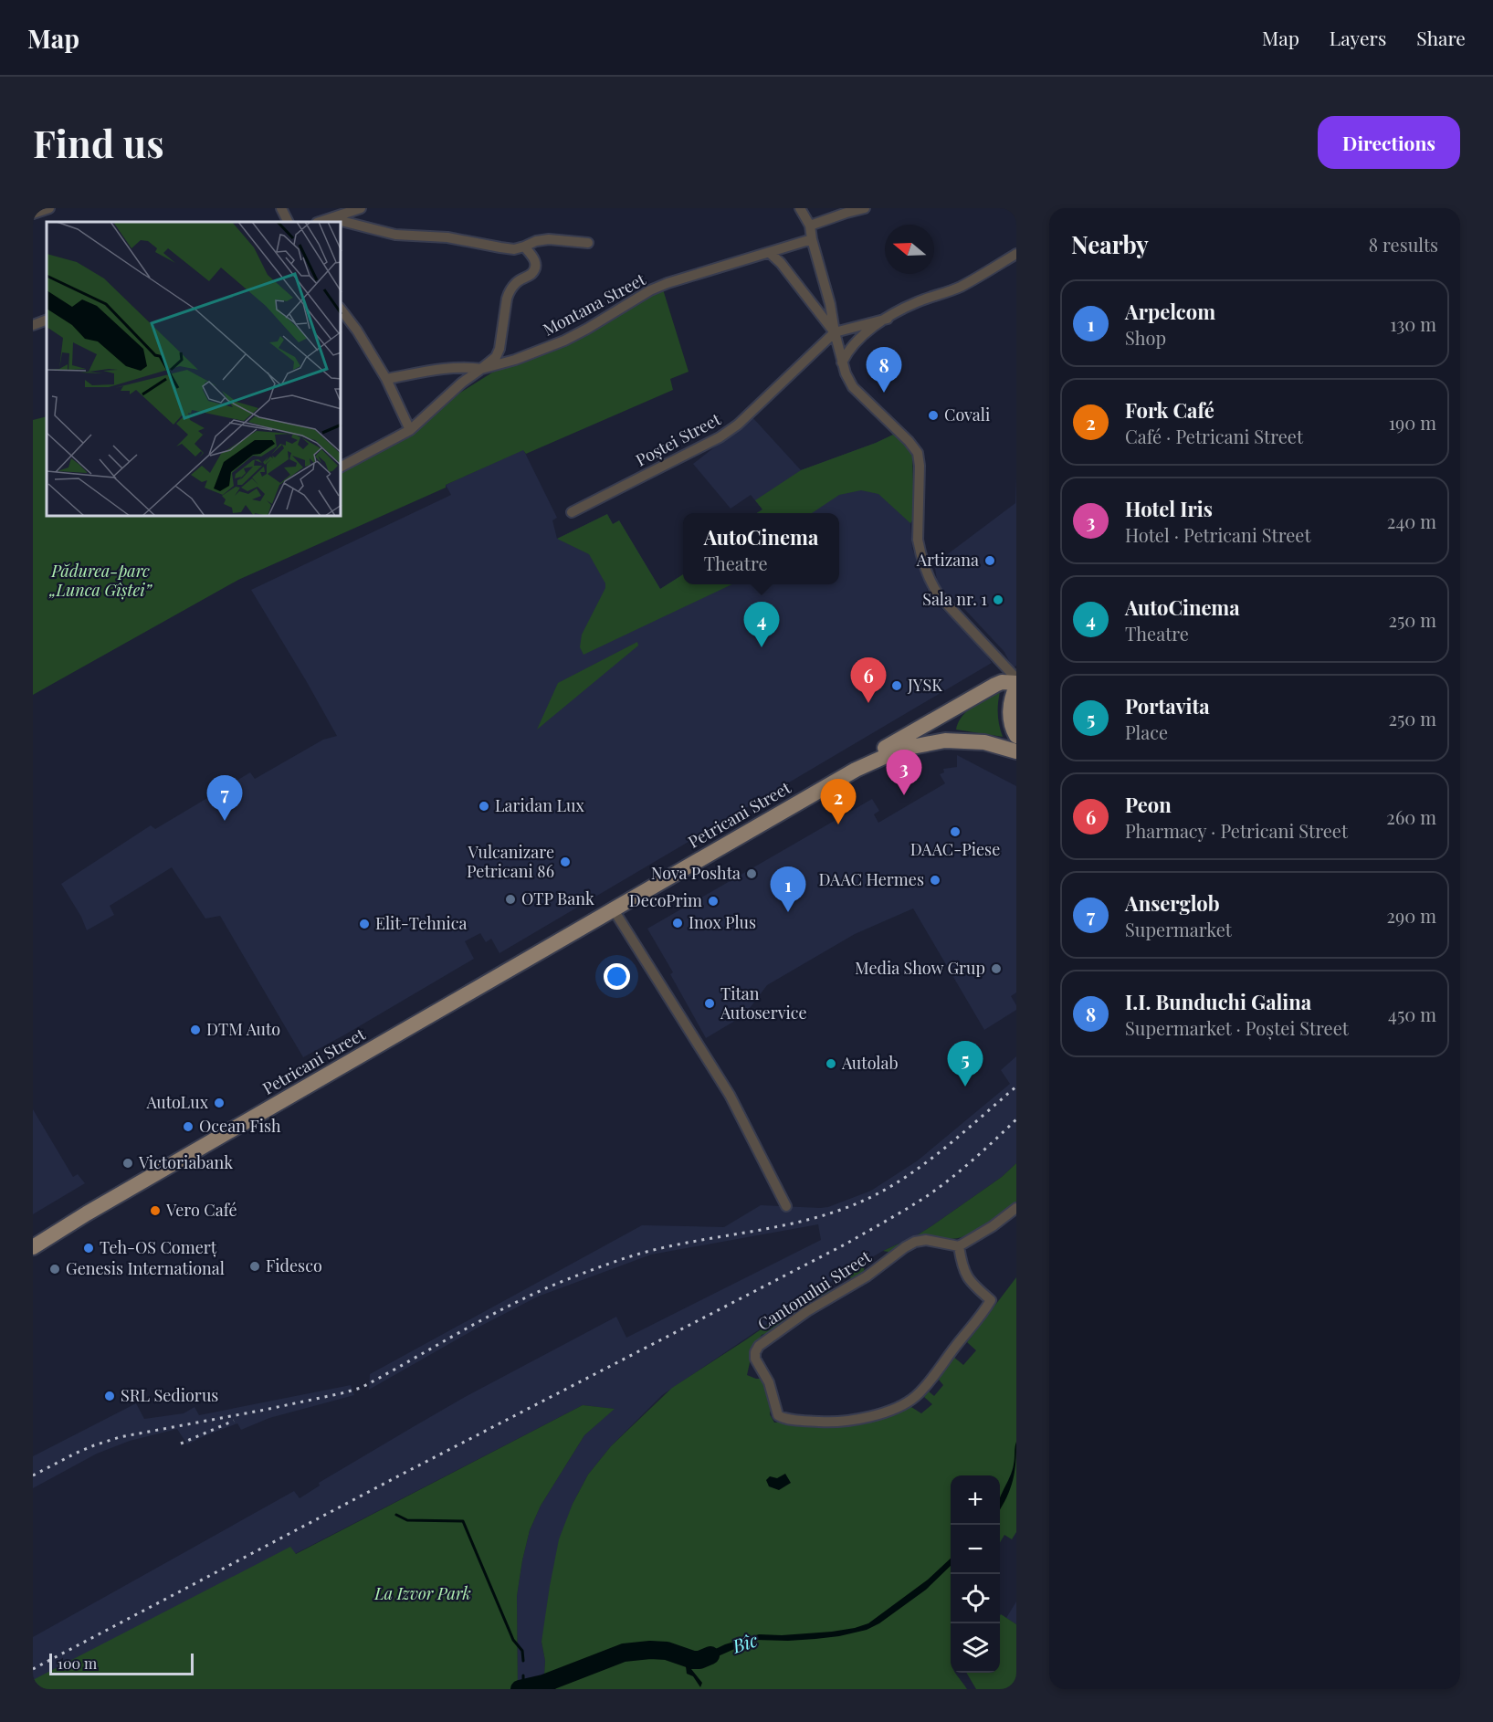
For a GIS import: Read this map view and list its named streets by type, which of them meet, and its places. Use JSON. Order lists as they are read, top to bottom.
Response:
{
  "streets": {
    "main road": ["Petricani Street"],
    "street": ["Montana Street", "Poștei Street", "Cantonului Street"]
  },
  "water": ["Bîc"],
  "parks": ["Pădurea-parc „Lunca Gîștei”", "La Izvor Park"],
  "places": [
    "Covali",
    "Artizana",
    "Sala nr. 1",
    "JYSK",
    "Laridan Lux",
    "DAAC-Piese",
    "Vulcanizare Petricani 86",
    "Nova Poshta",
    "DAAC Hermes",
    "OTP Bank",
    "DecoPrim",
    "Inox Plus",
    "Elit-Tehnica",
    "Media Show Grup",
    "Titan Autoservice",
    "DTM Auto",
    "Autolab",
    "AutoLux",
    "Ocean Fish",
    "Victoriabank",
    "Vero Café",
    "Teh-OS Comerț",
    "Fidesco",
    "Genesis International",
    "SRL Sediorus"
  ],
  "scale_bar": "100 m",
  "north": "left",
  "page": {
    "header": "Map",
    "nav": ["Map", "Layers", "Share"],
    "buttons": "Directions",
    "title": "Find us",
    "heading": ["Nearby", "8 results"],
    "list": [
      {
        "mark": "1",
        "name": "Arpelcom",
        "note": "Shop",
        "value": "130 m"
      },
      {
        "mark": "2",
        "name": "Fork Café",
        "note": "Café · Petricani Street",
        "value": "190 m"
      },
      {
        "mark": "3",
        "name": "Hotel Iris",
        "note": "Hotel · Petricani Street",
        "value": "240 m"
      },
      {
        "mark": "4",
        "name": "AutoCinema",
        "note": "Theatre",
        "value": "250 m"
      },
      {
        "mark": "5",
        "name": "Portavita",
        "note": "Place",
        "value": "250 m"
      },
      {
        "mark": "6",
        "name": "Peon",
        "note": "Pharmacy · Petricani Street",
        "value": "260 m"
      },
      {
        "mark": "7",
        "name": "Anserglob",
        "note": "Supermarket",
        "value": "290 m"
      },
      {
        "mark": "8",
        "name": "I.I. Bunduchi Galina",
        "note": "Supermarket · Poștei Street",
        "value": "450 m"
      }
    ],
    "pins": [
      "8",
      "4",
      "6",
      "3",
      "7",
      "2",
      "1",
      "5"
    ],
    "popup": ["AutoCinema", "Theatre"],
    "map_buttons": ["+", "−"],
    "scale": "100 m"
  }
}
